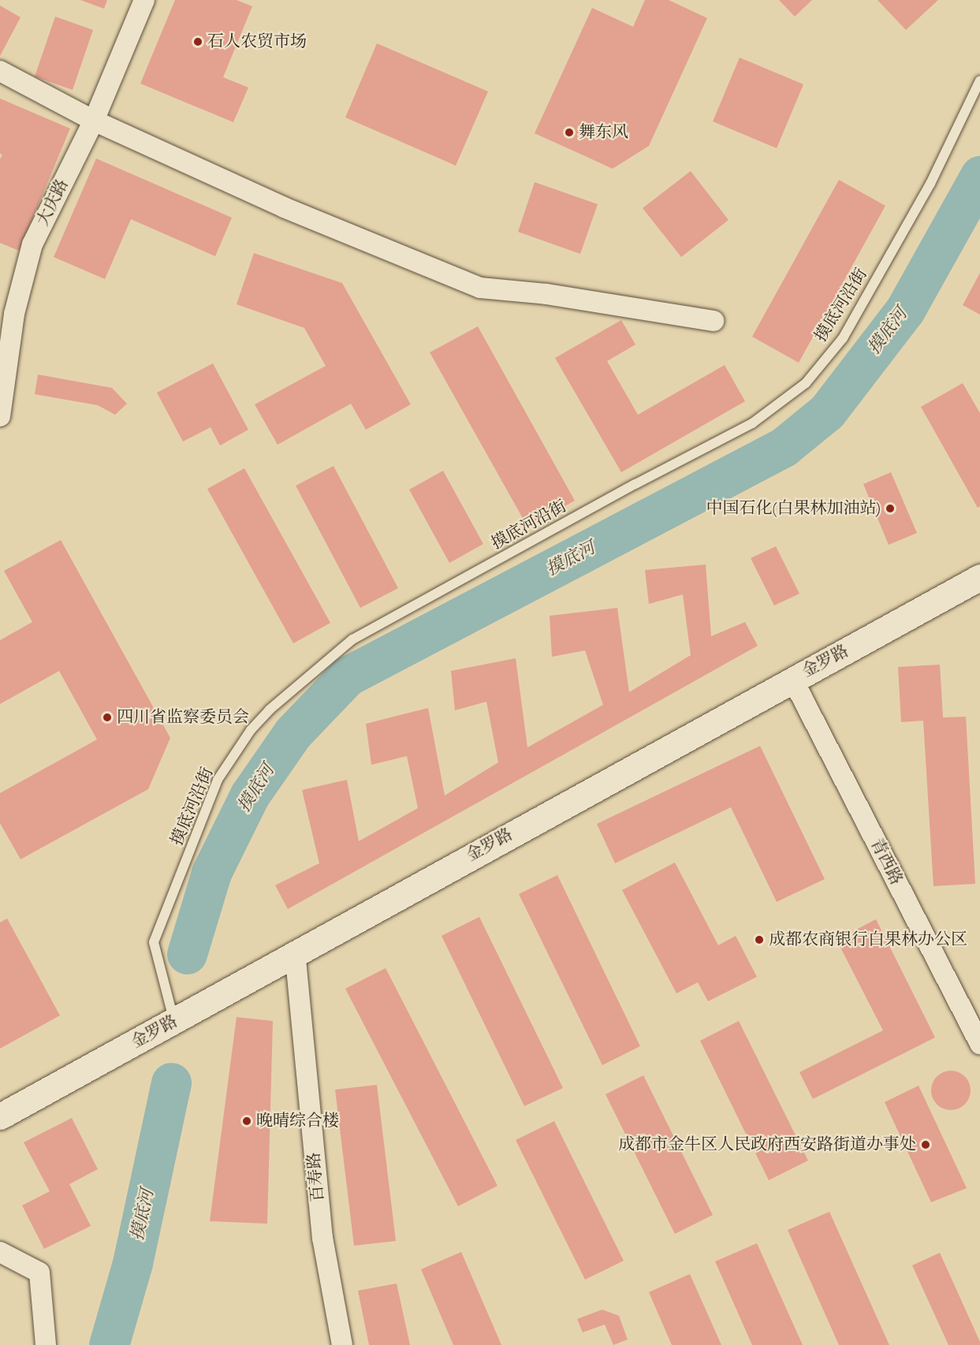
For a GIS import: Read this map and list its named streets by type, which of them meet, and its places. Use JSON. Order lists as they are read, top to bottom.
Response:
{
  "streets": {
    "street": [
      "大庆路",
      "金罗路",
      "青西路",
      "百寿路"
    ],
    "lane": ["摸底河沿街"]
  },
  "crossings": [
    ["摸底河沿街", "金罗路"],
    ["金罗路", "青西路"],
    ["金罗路", "百寿路"]
  ],
  "water": ["摸底河"],
  "places": [
    "石人农贸市场",
    "舞东风",
    "中国石化(白果林加油站)",
    "四川省监察委员会",
    "成都农商银行白果林办公区",
    "晚晴综合楼",
    "成都市金牛区人民政府西安路街道办事处"
  ]
}
